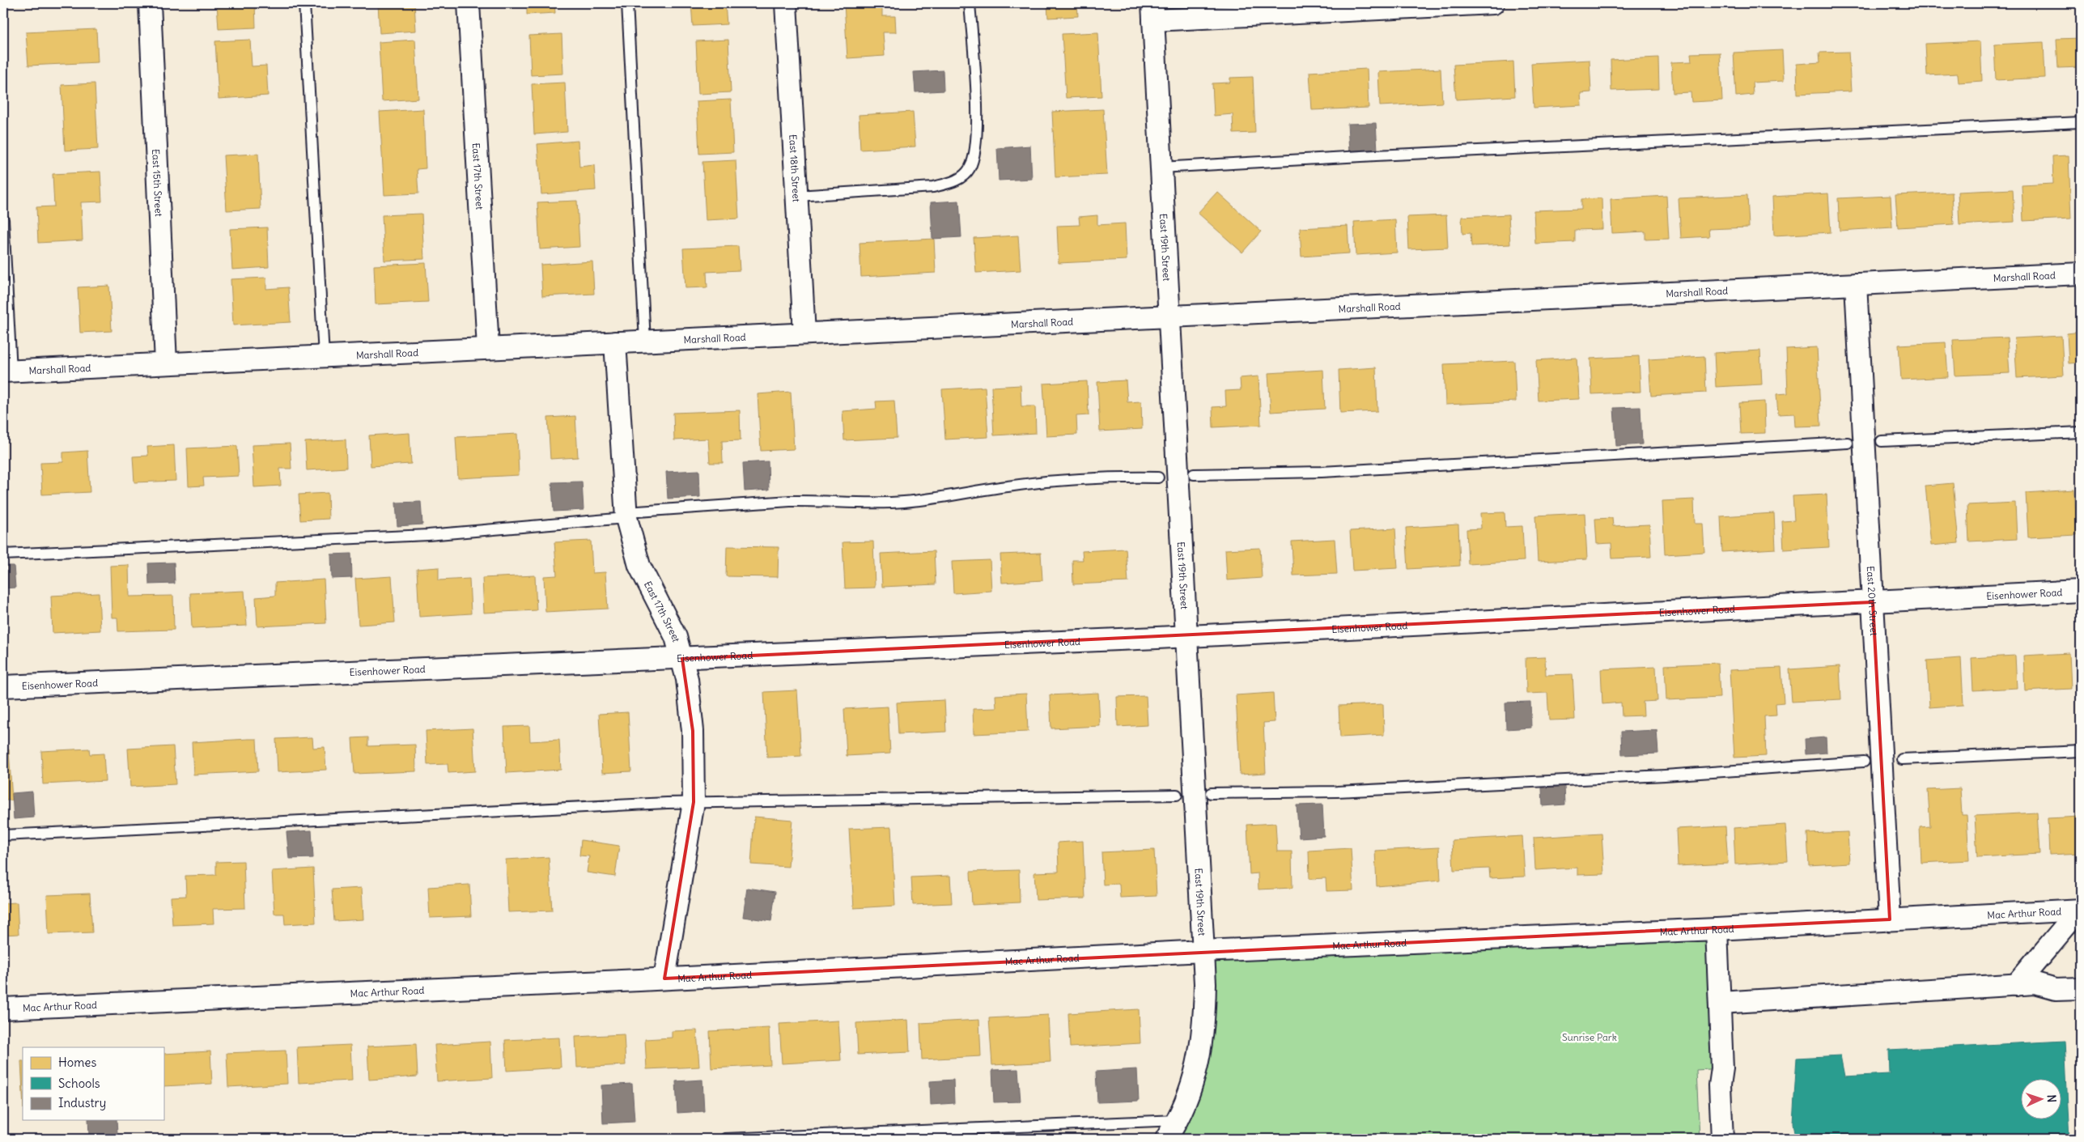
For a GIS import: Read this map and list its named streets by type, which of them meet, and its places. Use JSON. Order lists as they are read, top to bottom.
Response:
{
  "streets": {
    "street": [
      "East 18th Street",
      "East 17th Street",
      "East 15th Street",
      "East 19th Street",
      "Marshall Road",
      "Eisenhower Road",
      "East 20th Street",
      "Mac Arthur Road"
    ]
  },
  "crossings": [
    ["East 18th Street", "Marshall Road"],
    ["East 17th Street", "Marshall Road"],
    ["East 17th Street", "Eisenhower Road"],
    ["East 17th Street", "Mac Arthur Road"],
    ["East 15th Street", "Marshall Road"],
    ["East 19th Street", "Marshall Road"],
    ["East 19th Street", "Eisenhower Road"],
    ["East 19th Street", "Mac Arthur Road"],
    ["Marshall Road", "East 20th Street"],
    ["Eisenhower Road", "East 20th Street"],
    ["East 20th Street", "Mac Arthur Road"]
  ],
  "parks": ["Sunrise Park"],
  "legend": ["Homes", "Schools", "Industry"],
  "north": "right"
}
